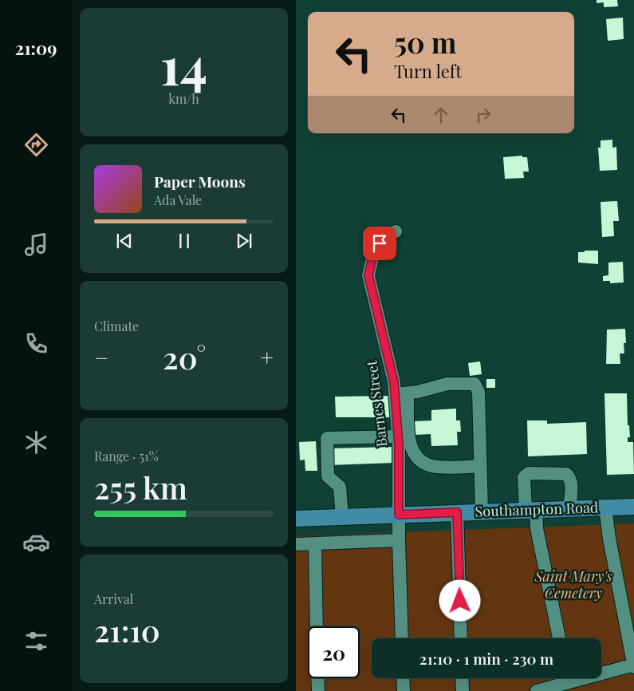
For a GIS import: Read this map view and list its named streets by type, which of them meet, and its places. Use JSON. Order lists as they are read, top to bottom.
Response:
{
  "streets": {
    "main road": ["Southampton Road"],
    "street": ["Barnes Street"]
  },
  "crossings": [
    ["Barnes Street", "Southampton Road"]
  ],
  "parks": ["Saint Mary's Cemetery"],
  "page": {
    "tabs": "21:09",
    "tile": [
      ["14", "km/h"],
      "Climate",
      ["Range · 51%", "255 km"],
      ["Arrival", "21:10"]
    ],
    "turn": ["50 m", "Turn left"],
    "song": ["Paper Moons", "Ada Vale"],
    "heat": ["−", "20°", "+"],
    "limit": "20",
    "trip": "21:10 · 1 min · 230 m"
  }
}
